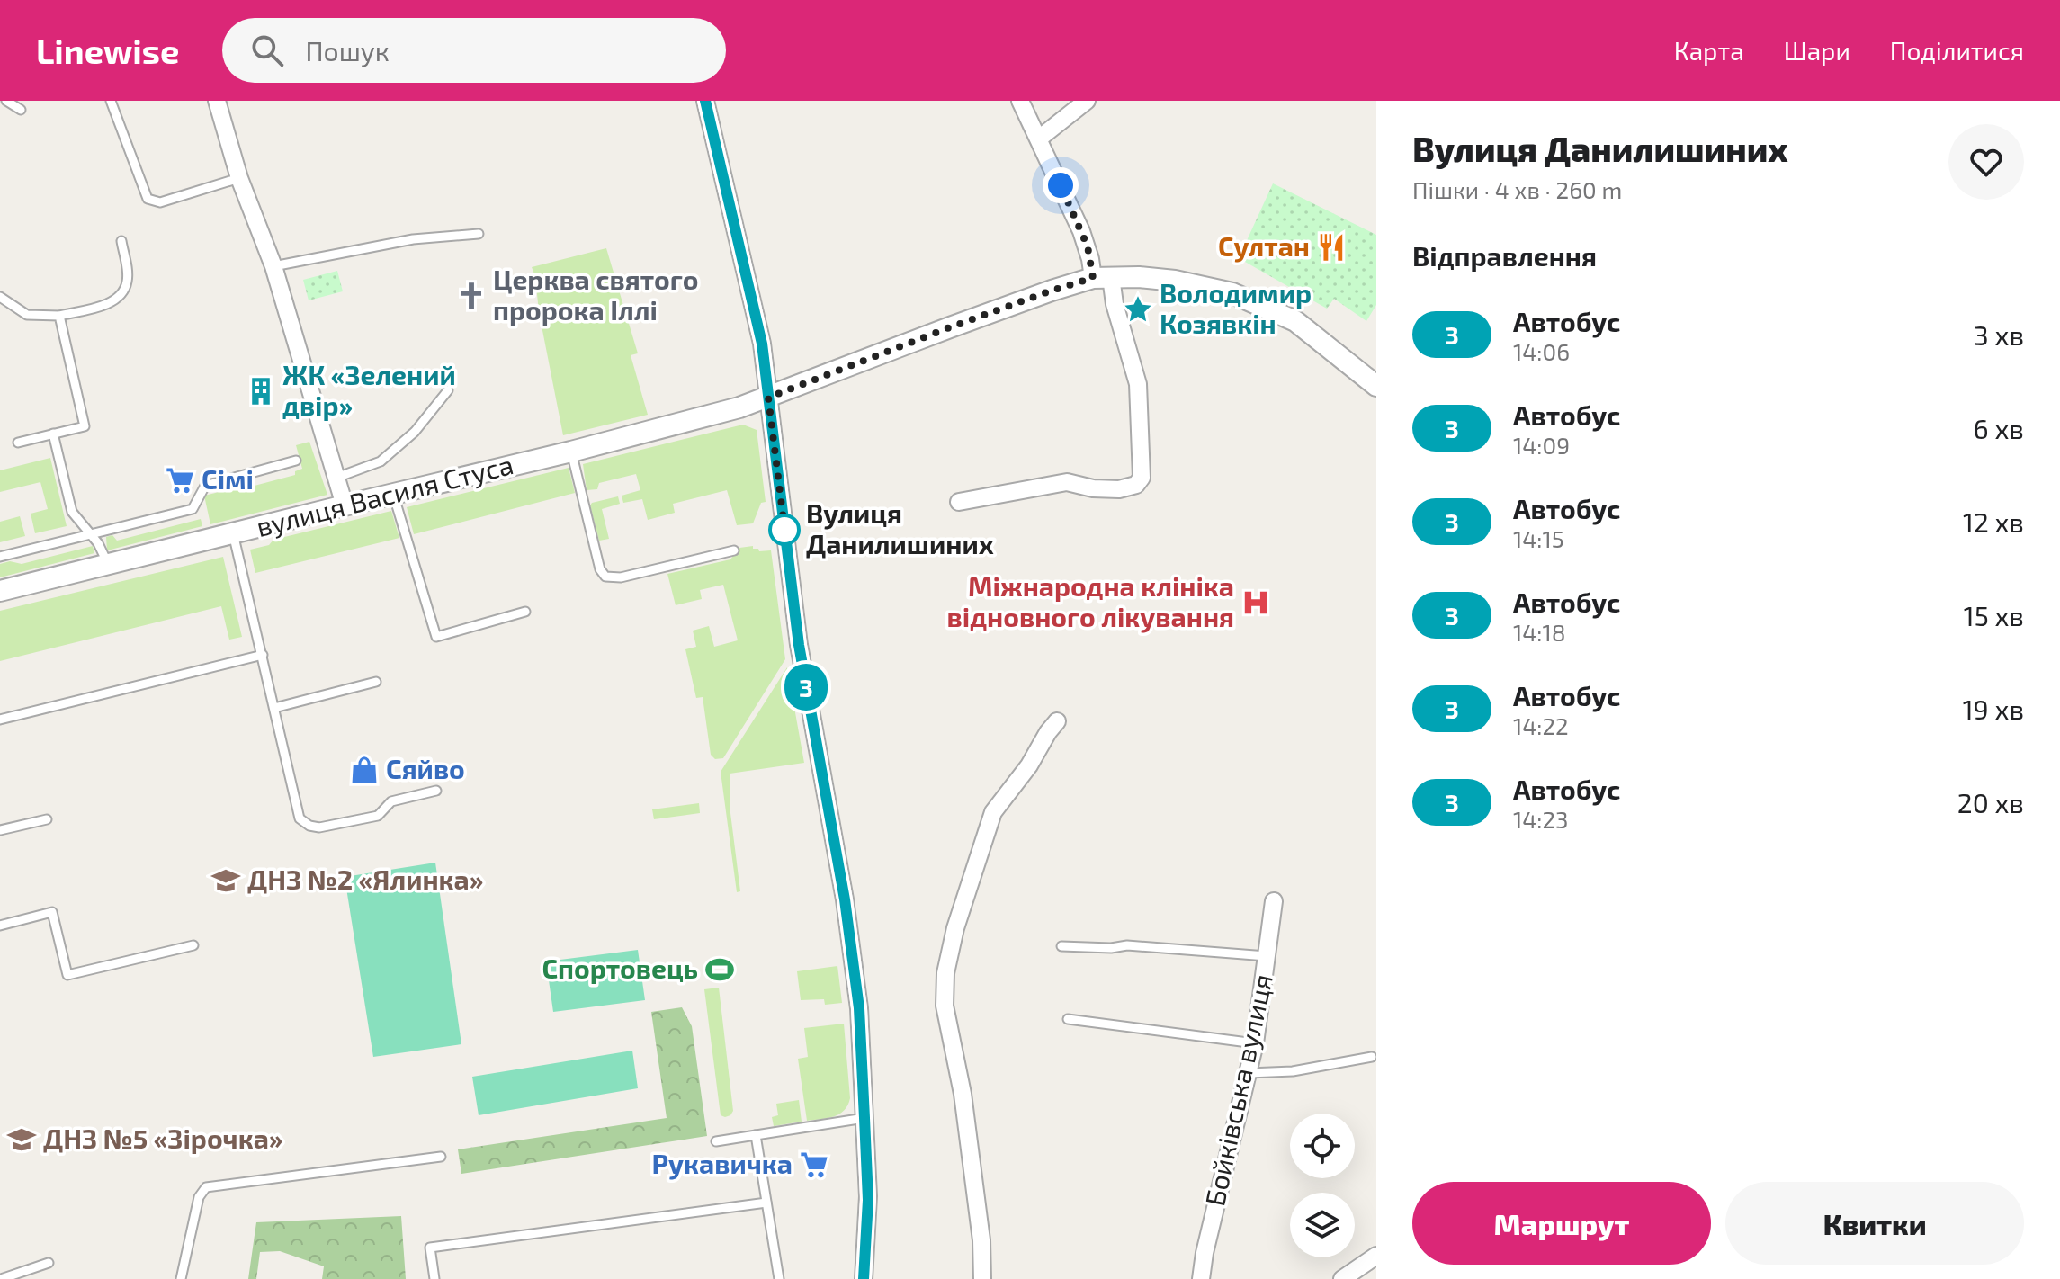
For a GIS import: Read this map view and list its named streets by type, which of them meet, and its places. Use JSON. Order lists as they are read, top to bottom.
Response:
{
  "streets": {
    "street": ["вулиця Василя Стуса", "Бойківська вулиця"]
  },
  "places": {
    "restaurant": ["Султан"],
    "church": ["Церква святого пророка Іллі"],
    "place": ["Володимир Козявкін"],
    "building": ["ЖК «Зелений двір»"],
    "supermarket": ["Сімі", "Рукавичка"],
    "other": ["Вулиця Данилишиних"],
    "hospital": ["Міжнародна клініка відновного лікування"],
    "shop": ["Сяйво"],
    "school or university": ["ДНЗ №2 «Ялинка»", "ДНЗ №5 «Зірочка»"],
    "sports": ["Спортовець"]
  },
  "lines": ["bus line 3"],
  "page": {
    "header": "Linewise",
    "search": "Пошук",
    "nav": ["Карта", "Шари", "Поділитися"],
    "on_map": "3",
    "heading": [
      ["Вулиця Данилишиних", "Пішки · 4 хв · 260 m"],
      "Відправлення"
    ],
    "list": [
      {
        "mark": "3",
        "name": "Автобус",
        "note": "14:06",
        "value": "3 хв"
      },
      {
        "mark": "3",
        "name": "Автобус",
        "note": "14:09",
        "value": "6 хв"
      },
      {
        "mark": "3",
        "name": "Автобус",
        "note": "14:15",
        "value": "12 хв"
      },
      {
        "mark": "3",
        "name": "Автобус",
        "note": "14:18",
        "value": "15 хв"
      },
      {
        "mark": "3",
        "name": "Автобус",
        "note": "14:22",
        "value": "19 хв"
      },
      {
        "mark": "3",
        "name": "Автобус",
        "note": "14:23",
        "value": "20 хв"
      }
    ],
    "buttons": ["Маршрут", "Квитки"]
  }
}
